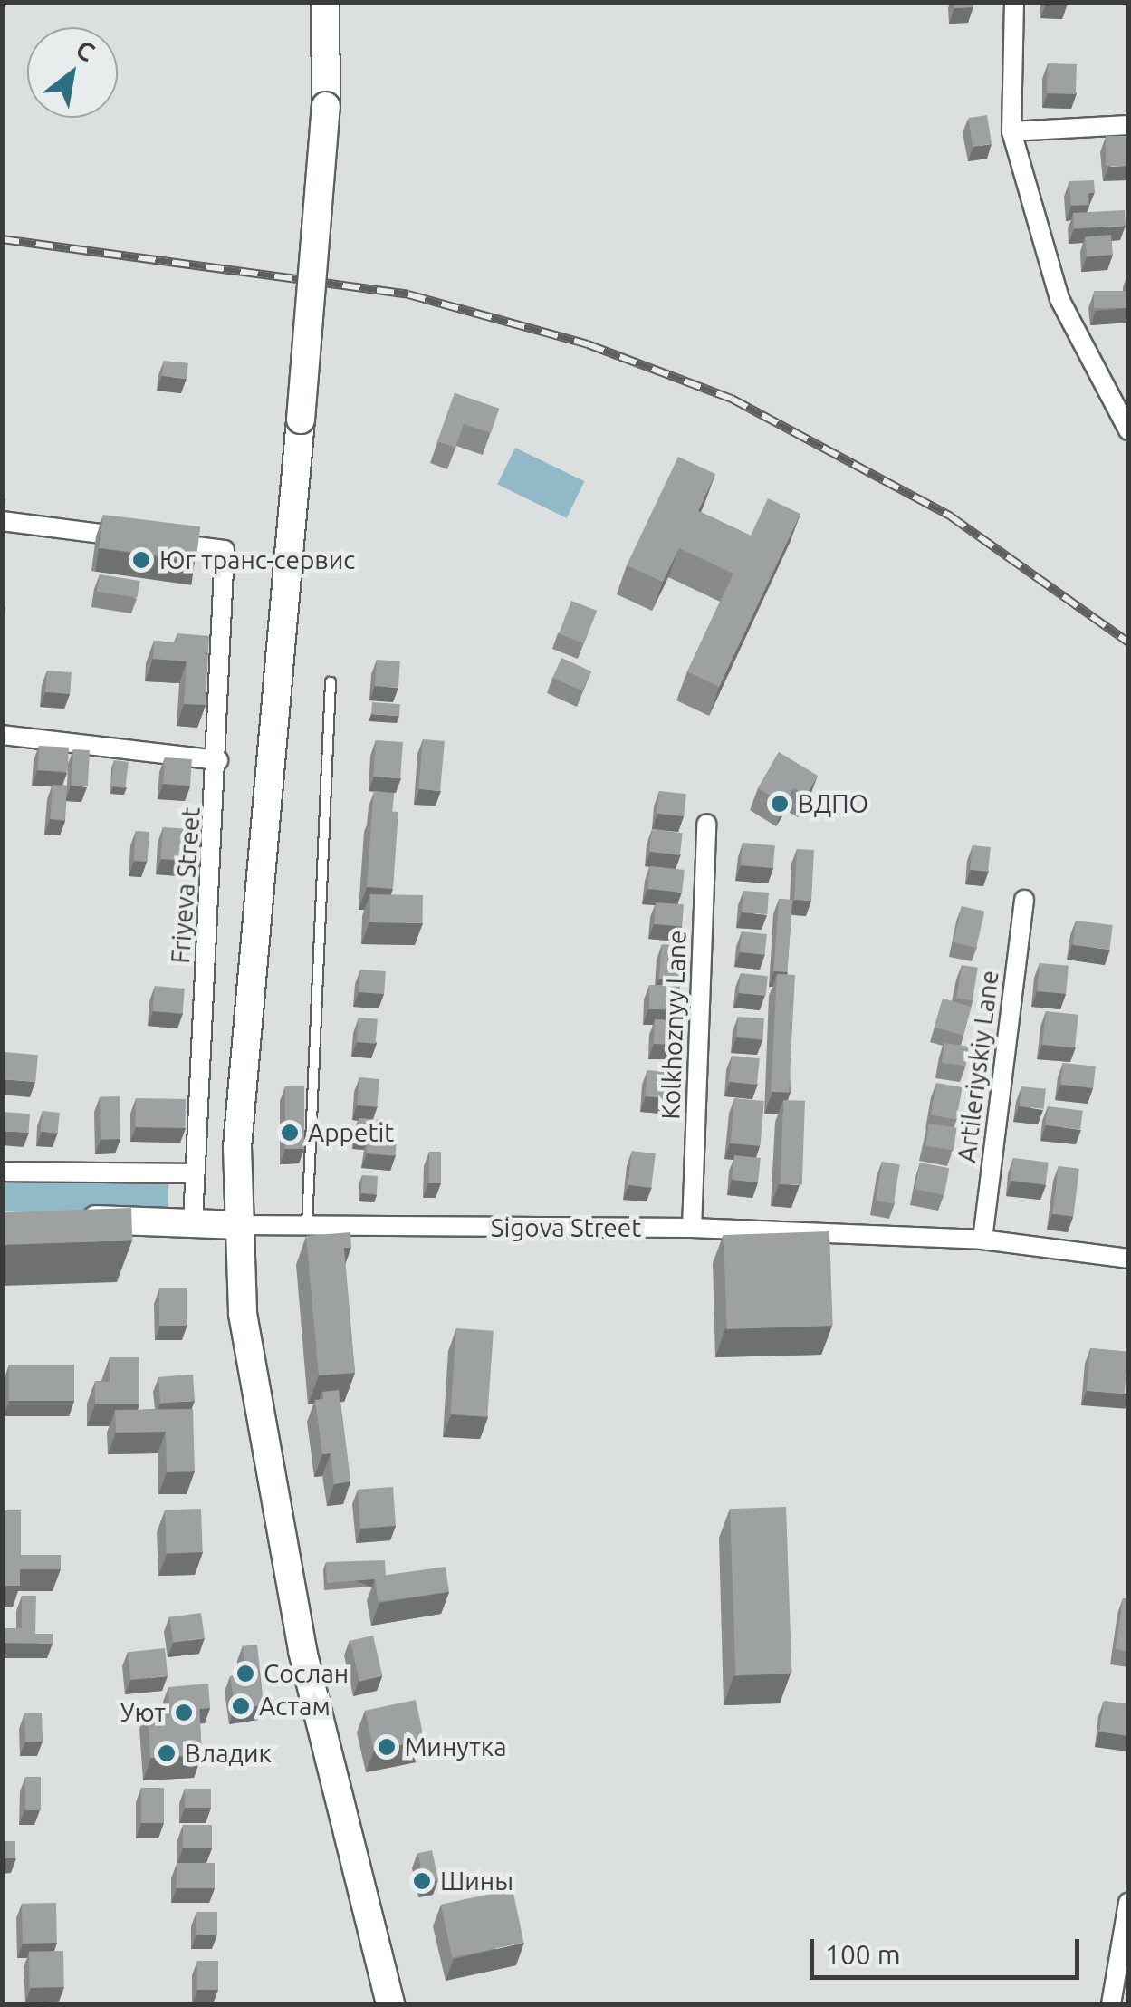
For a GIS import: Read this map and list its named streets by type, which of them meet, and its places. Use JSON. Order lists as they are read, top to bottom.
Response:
{
  "streets": {
    "main road": ["Sigova Street"],
    "street": ["Friyeva Street", "Kolkhoznyy Lane", "Artileriyskiy Lane"]
  },
  "crossings": [
    ["Friyeva Street", "Sigova Street"],
    ["Kolkhoznyy Lane", "Sigova Street"],
    ["Artileriyskiy Lane", "Sigova Street"]
  ],
  "places": [
    "Юг транс-сервис",
    "ВДПО",
    "Appetit",
    "Сослан",
    "Астам",
    "Уют",
    "Минутка",
    "Владик",
    "Шины"
  ],
  "scale_bar": "100 m",
  "north": "top right"
}
